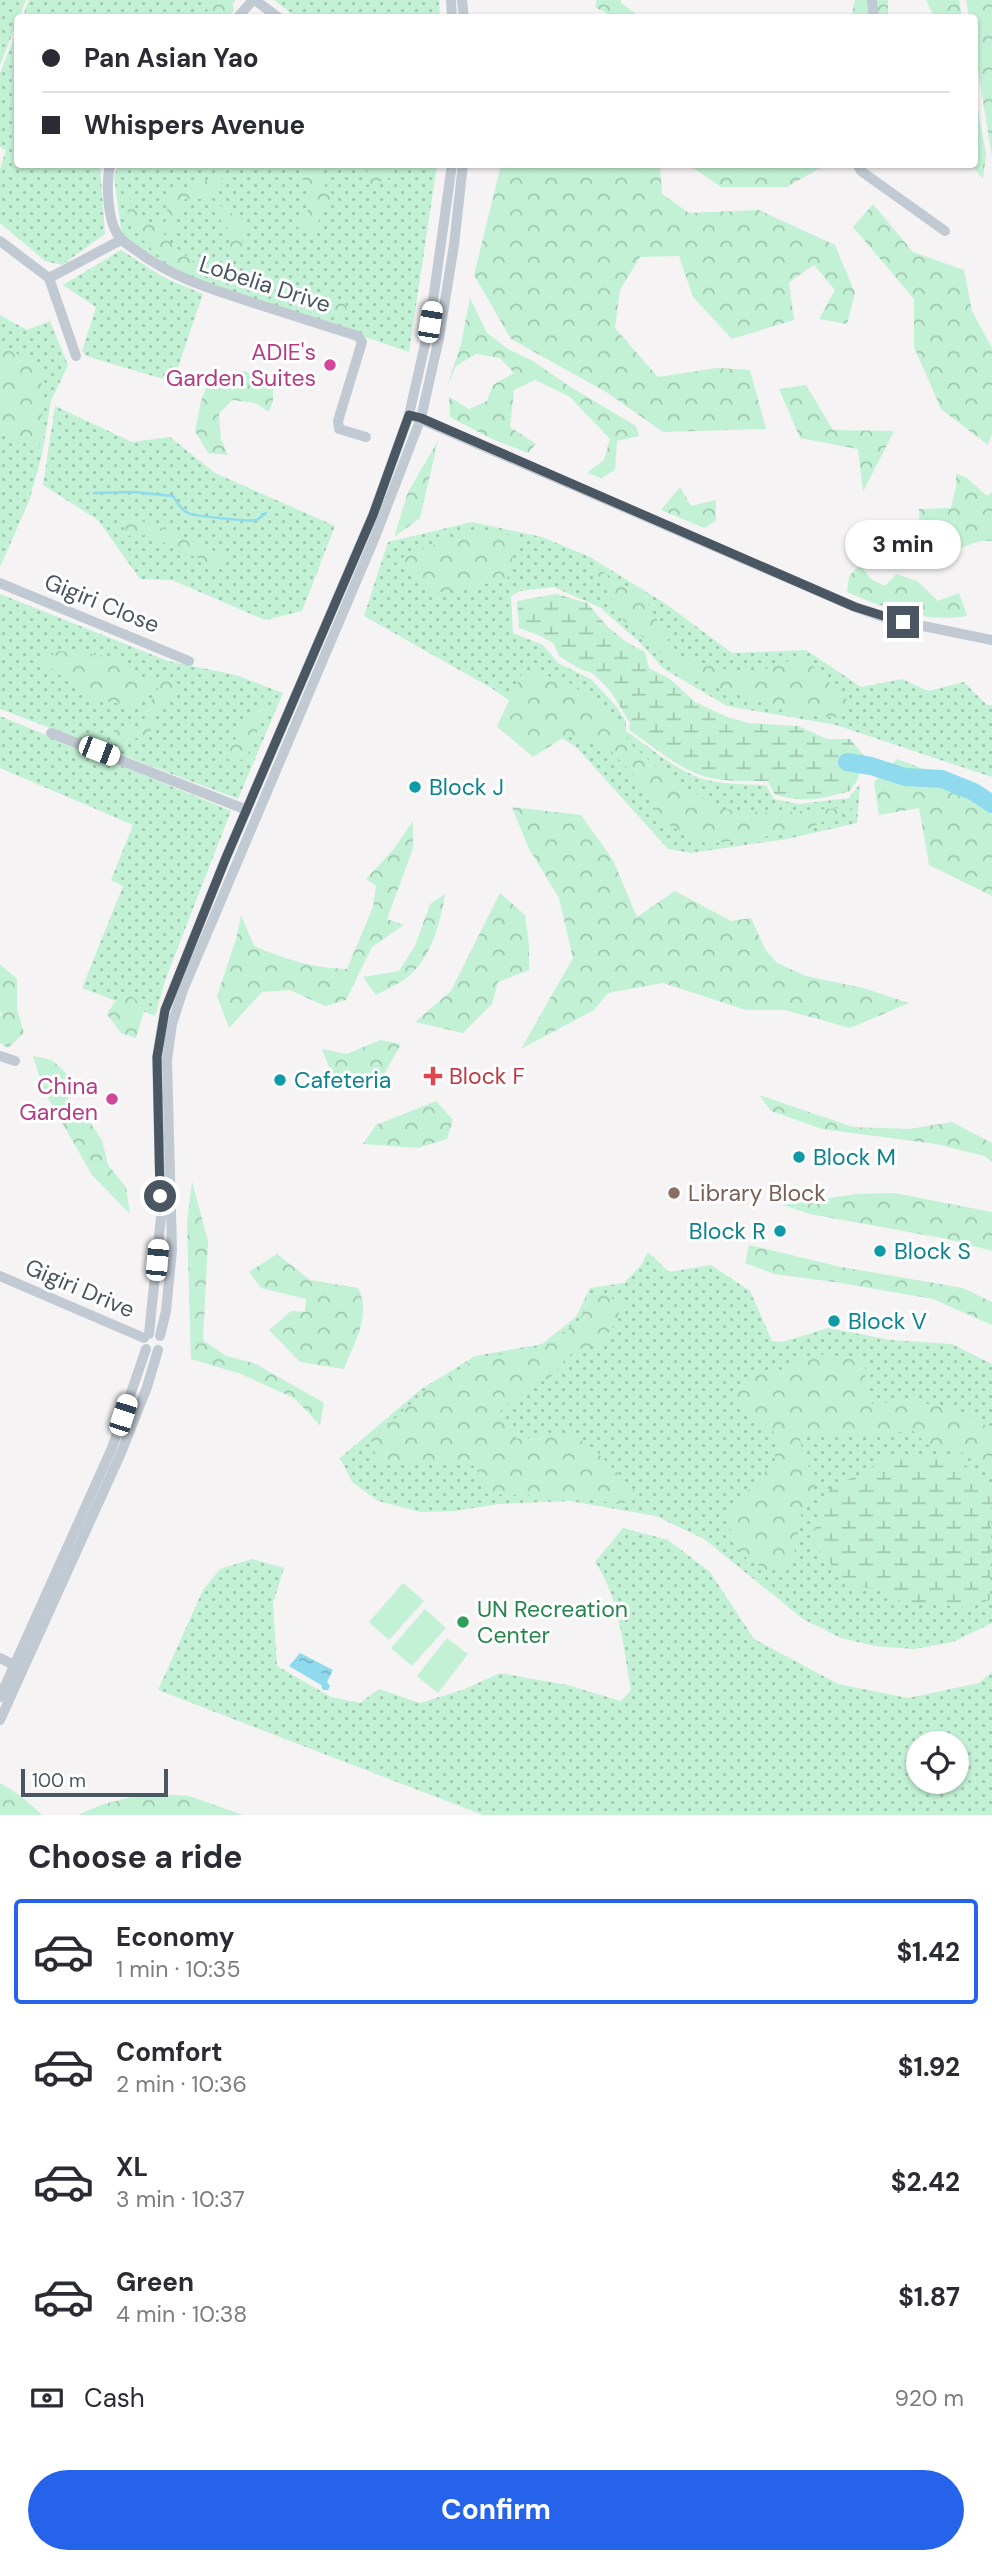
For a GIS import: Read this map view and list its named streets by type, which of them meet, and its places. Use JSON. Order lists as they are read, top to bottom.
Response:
{
  "streets": {
    "street": ["Lobelia Drive", "Gigiri Close", "Gigiri Drive"]
  },
  "places": {
    "other": [
      "ADIE's Garden Suites",
      "Block J",
      "Cafeteria",
      "China Garden",
      "Block M",
      "Library Block",
      "Block R",
      "Block S",
      "Block V",
      "UN Recreation Center"
    ],
    "health": ["Block F"]
  },
  "scale_bar": "100 m",
  "page": {
    "banner": ["Pan Asian Yao", "Whispers Avenue"],
    "bubble": "3 min",
    "scale": "100 m",
    "heading": "Choose a ride",
    "list": [
      {
        "name": "Economy",
        "note": "1 min · 10:35",
        "value": "$1.42"
      },
      {
        "name": "Comfort",
        "note": "2 min · 10:36",
        "value": "$1.92"
      },
      {
        "name": "XL",
        "note": "3 min · 10:37",
        "value": "$2.42"
      },
      {
        "name": "Green",
        "note": "4 min · 10:38",
        "value": "$1.87"
      }
    ],
    "pay": ["Cash", "920 m"],
    "buttons": "Confirm"
  }
}
